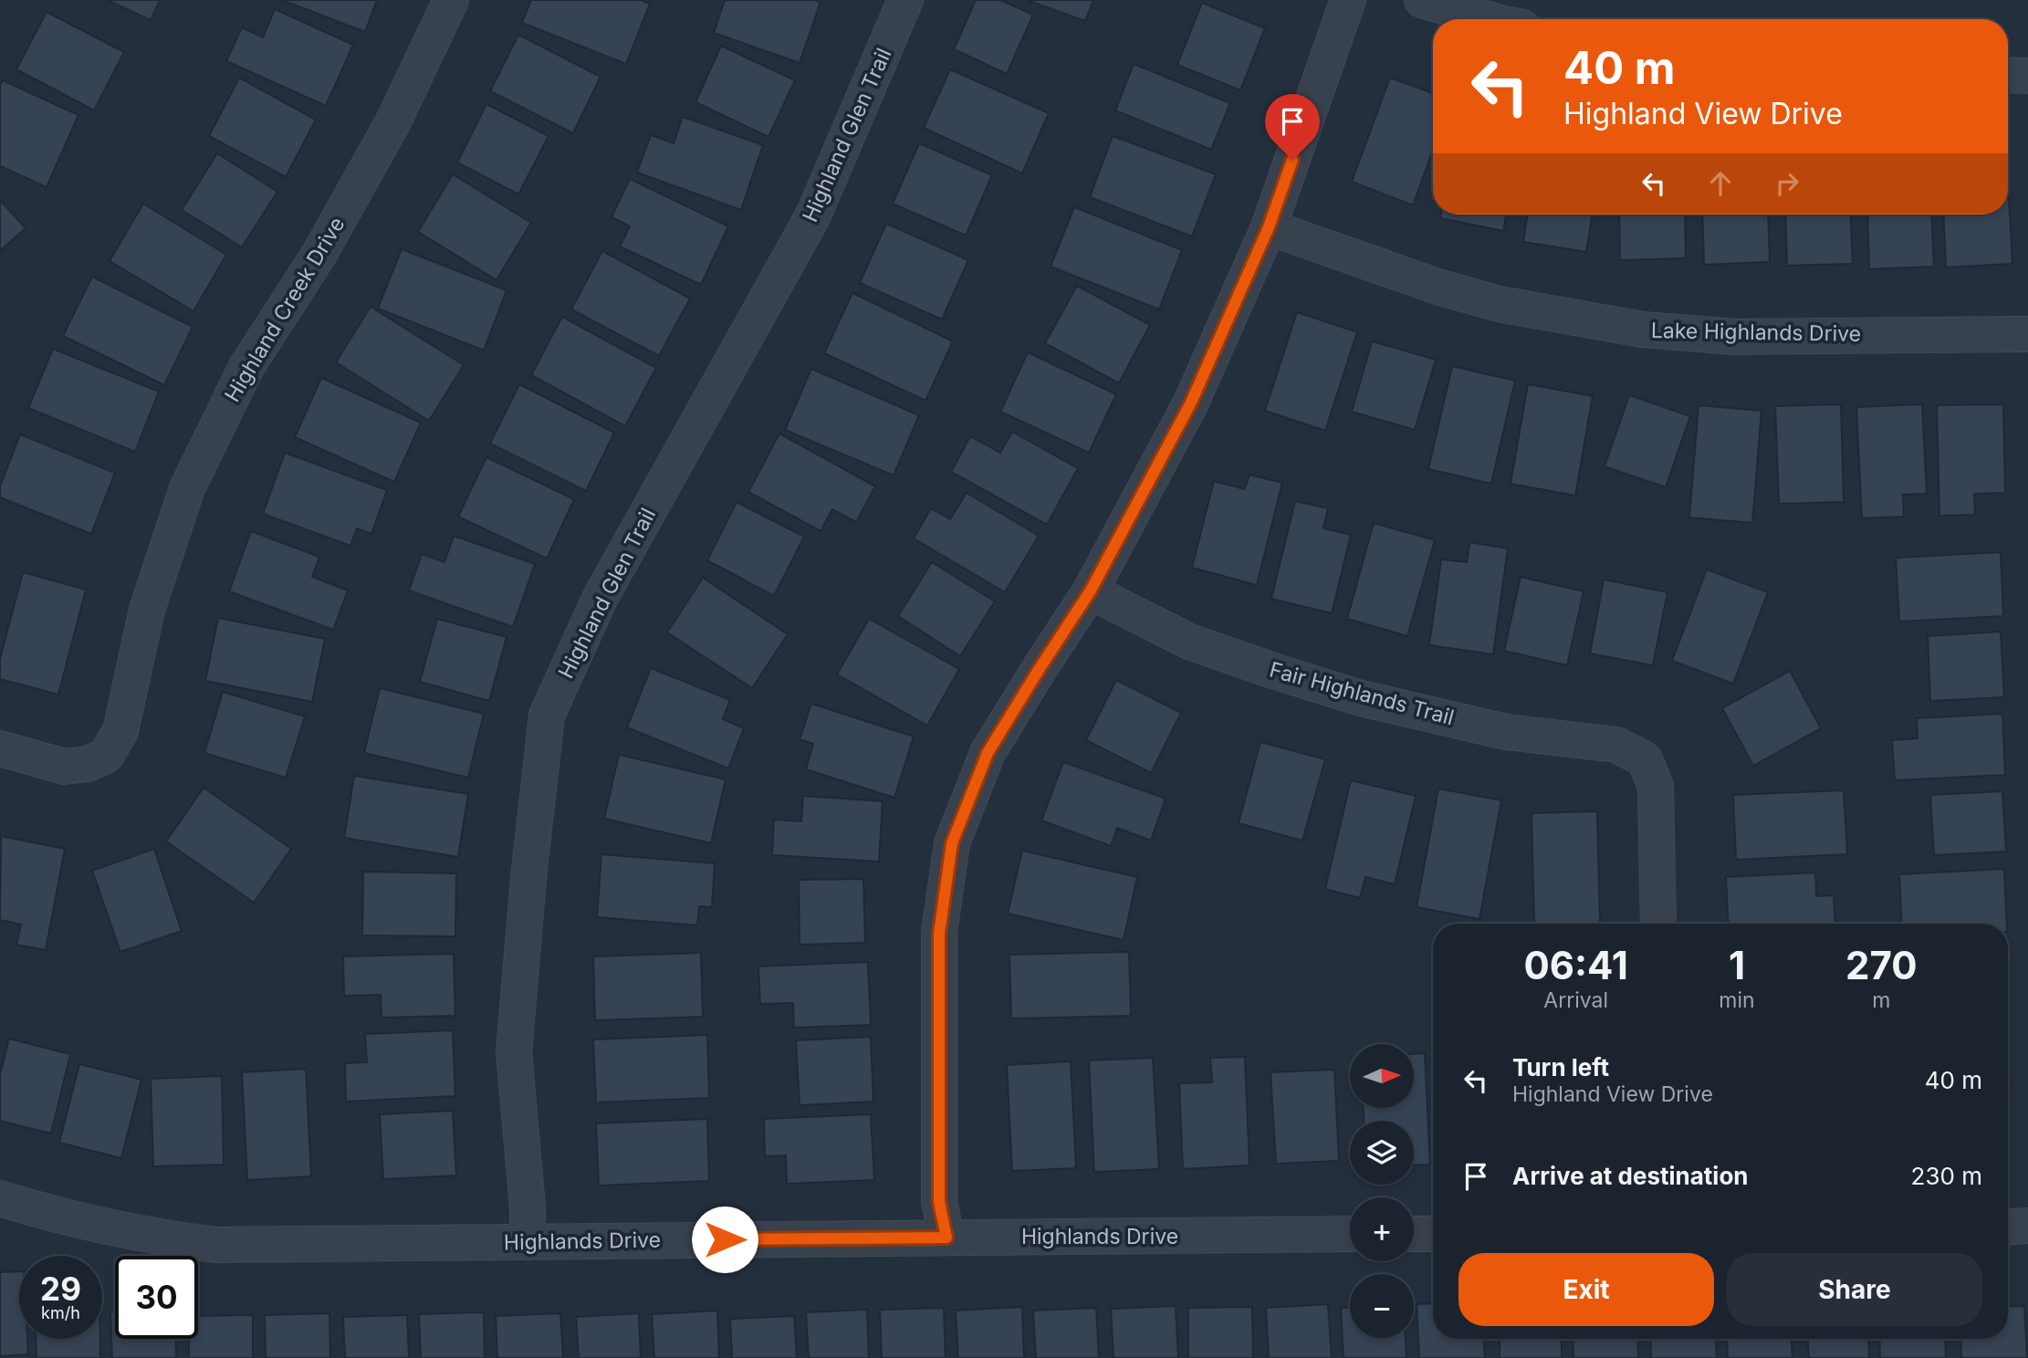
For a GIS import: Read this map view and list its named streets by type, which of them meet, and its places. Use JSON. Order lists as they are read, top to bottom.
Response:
{
  "streets": {
    "street": [
      "Highland Glen Trail",
      "Highland Creek Drive",
      "Lake Highlands Drive",
      "Fair Highlands Trail",
      "Highlands Drive"
    ]
  },
  "crossings": [
    ["Highland Glen Trail", "Highlands Drive"]
  ],
  "north": "right",
  "page": {
    "turn": ["40 m", "Highland View Drive"],
    "eta": [
      "06:41",
      "Arrival",
      "1",
      "min",
      "270",
      "m"
    ],
    "list": [
      {
        "name": "Turn left",
        "note": "Highland View Drive",
        "value": "40 m"
      },
      {
        "name": "Arrive at destination",
        "value": "230 m"
      }
    ],
    "map_buttons": ["+", "−"],
    "buttons": ["Exit", "Share"],
    "speed": "29 km/h",
    "limit": "30"
  }
}
